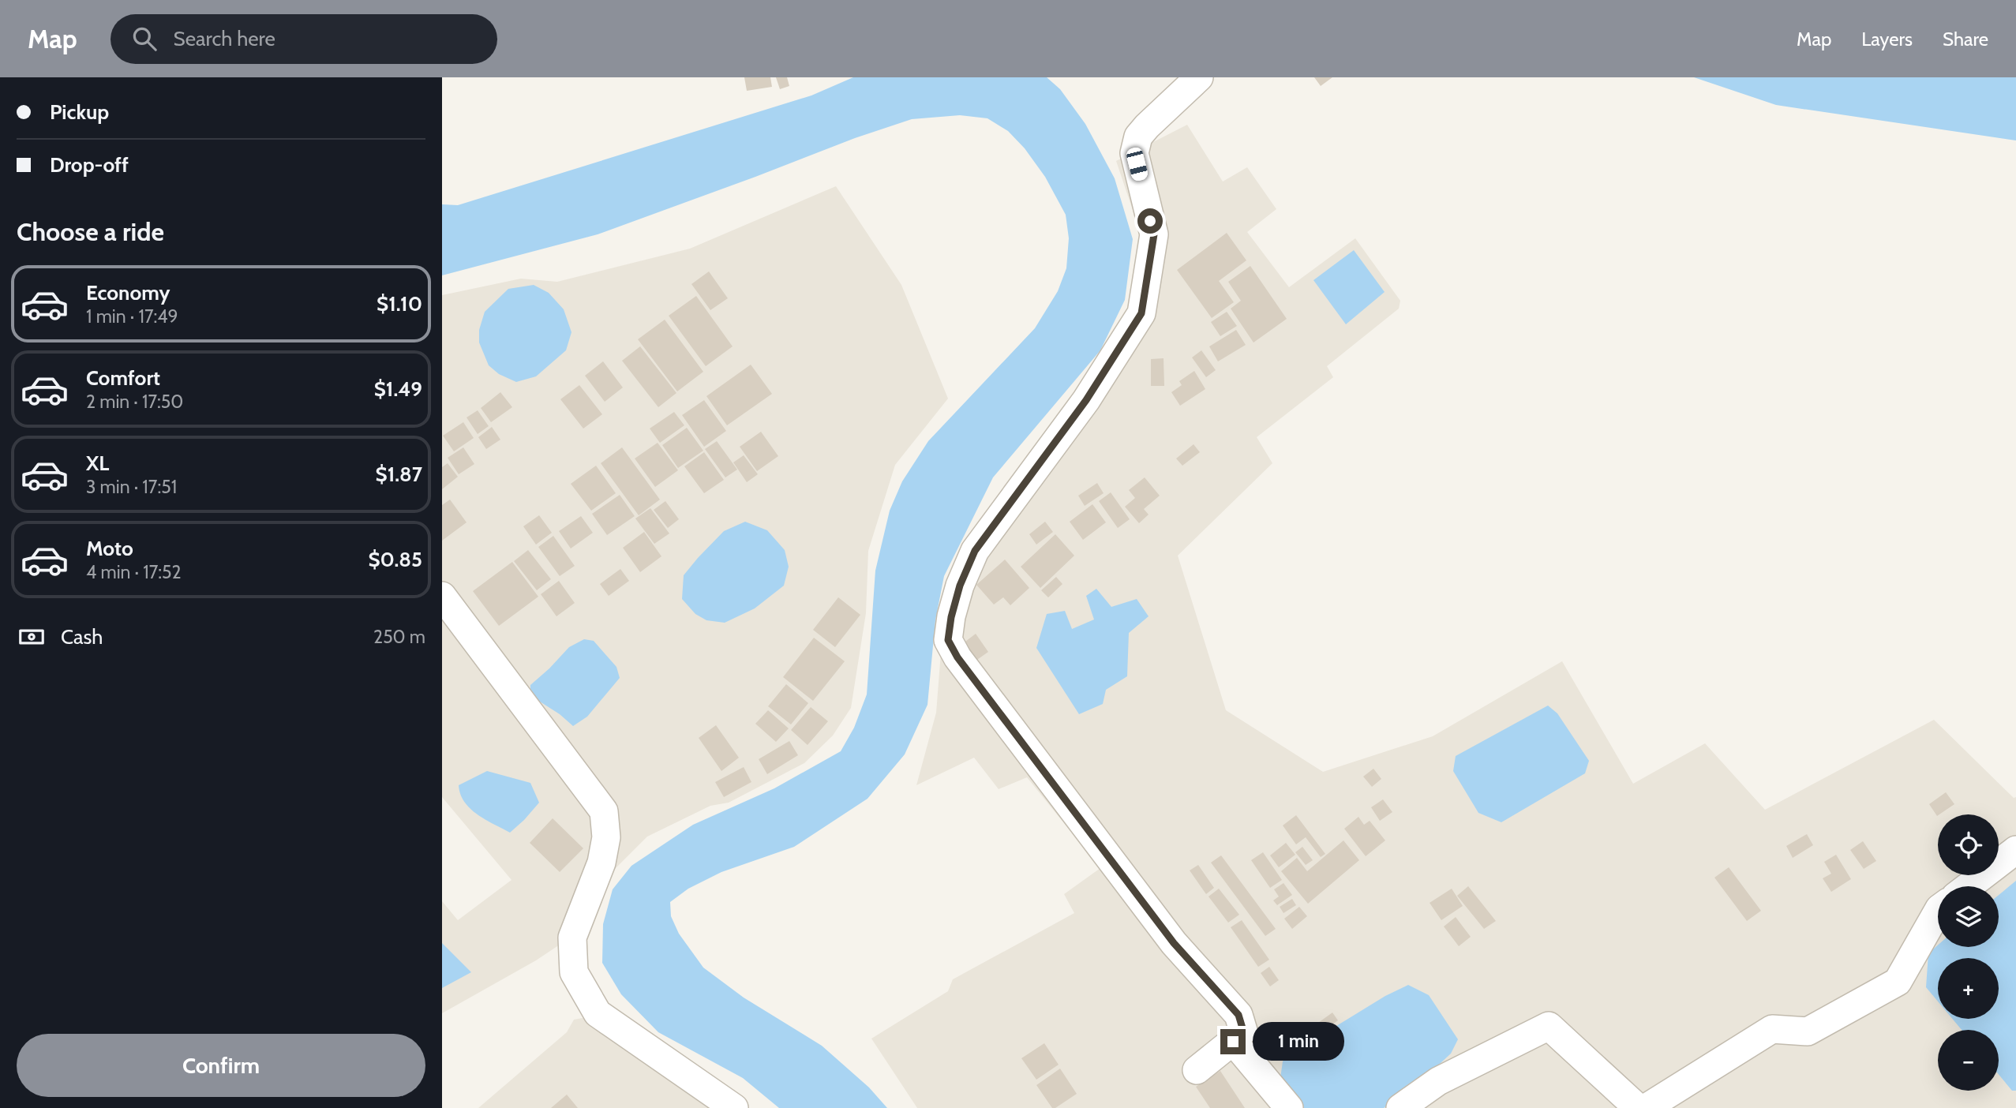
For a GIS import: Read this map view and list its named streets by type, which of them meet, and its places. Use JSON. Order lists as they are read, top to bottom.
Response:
{
  "page": {
    "header": "Map",
    "search": "Search here",
    "nav": ["Map", "Layers", "Share"],
    "banner": ["Pickup", "Drop-off"],
    "heading": "Choose a ride",
    "list": [
      {
        "name": "Economy",
        "note": "1 min · 17:49",
        "value": "$1.10"
      },
      {
        "name": "Comfort",
        "note": "2 min · 17:50",
        "value": "$1.49"
      },
      {
        "name": "XL",
        "note": "3 min · 17:51",
        "value": "$1.87"
      },
      {
        "name": "Moto",
        "note": "4 min · 17:52",
        "value": "$0.85"
      }
    ],
    "pay": ["Cash", "250 m"],
    "map_buttons": ["+", "−"],
    "bubble": "1 min",
    "buttons": "Confirm"
  }
}
